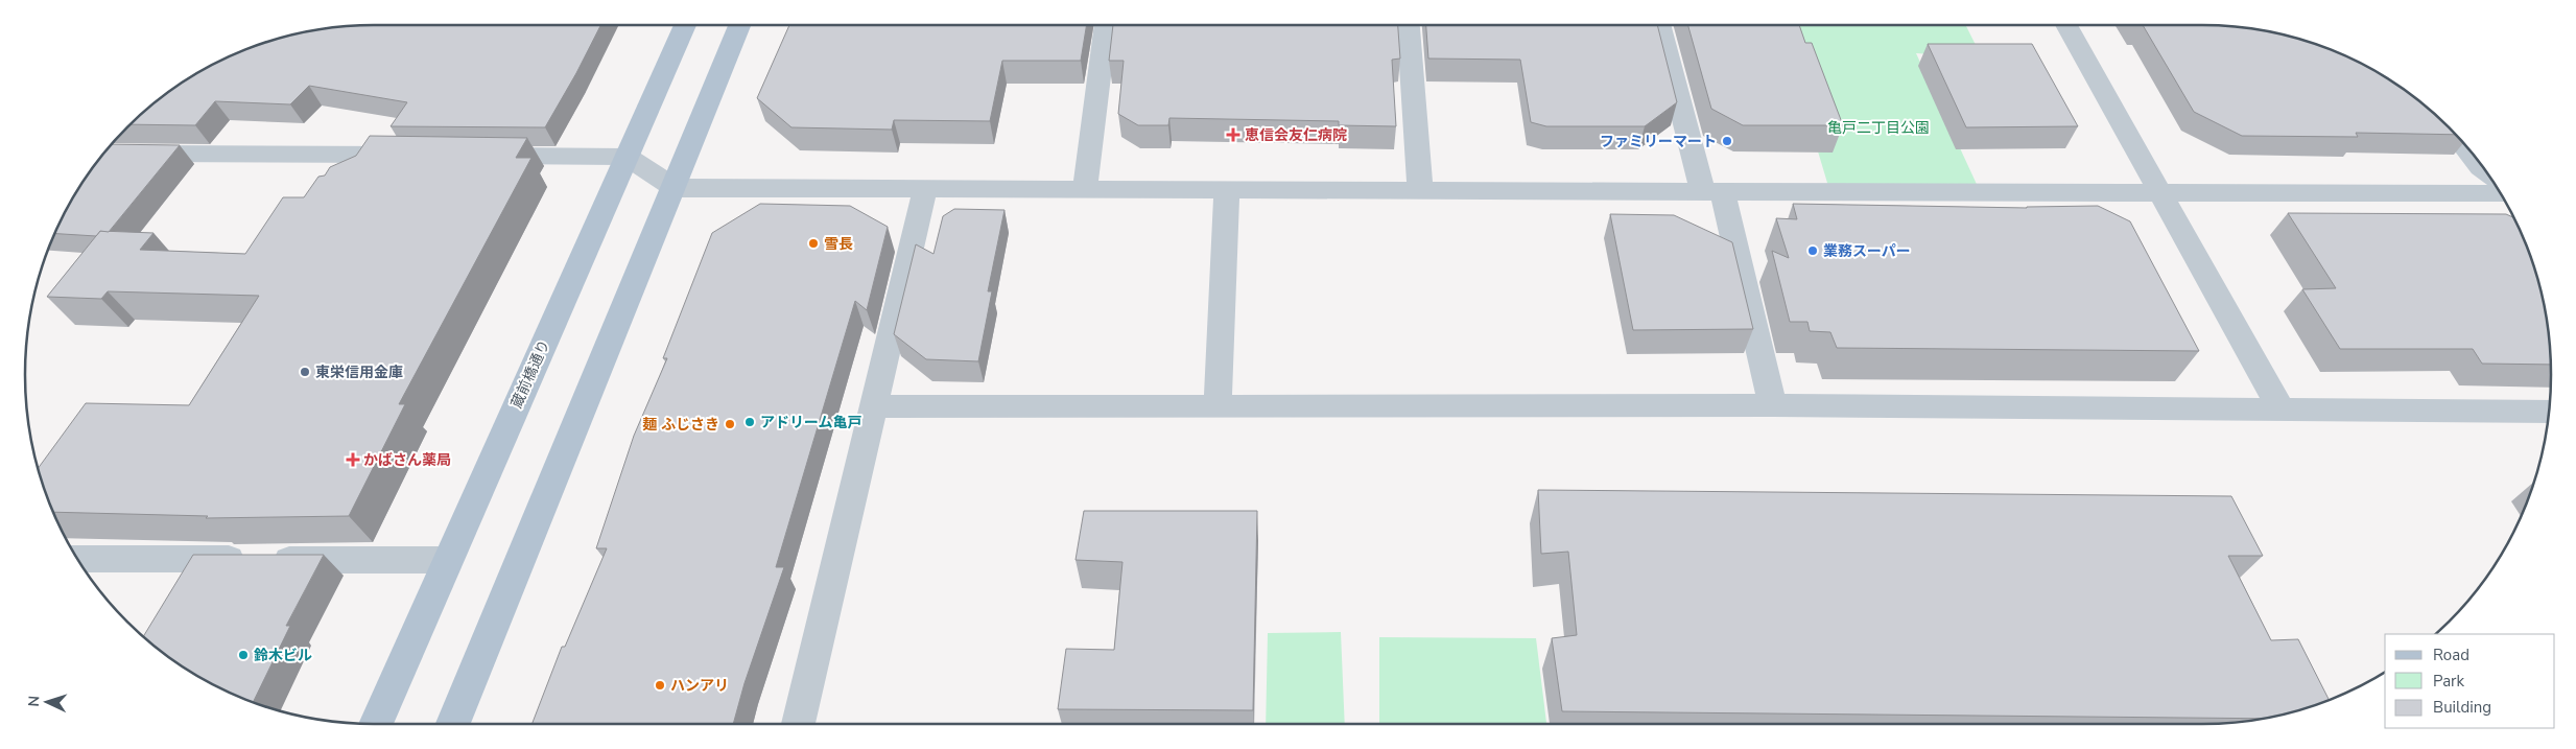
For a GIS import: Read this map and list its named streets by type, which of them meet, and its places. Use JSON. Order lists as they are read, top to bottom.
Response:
{
  "streets": {
    "main road": ["蔵前橋通り"]
  },
  "parks": ["亀戸二丁目公園"],
  "places": {
    "health": ["恵信会友仁病院", "かばさん薬局"],
    "other": [
      "ファミリーマート",
      "雪長",
      "業務スーパー",
      "東栄信用金庫",
      "アドリーム亀戸",
      "麺 ふじさき",
      "鈴木ビル",
      "ハンアリ"
    ]
  },
  "legend": ["Road", "Park", "Building"],
  "north": "left"
}
